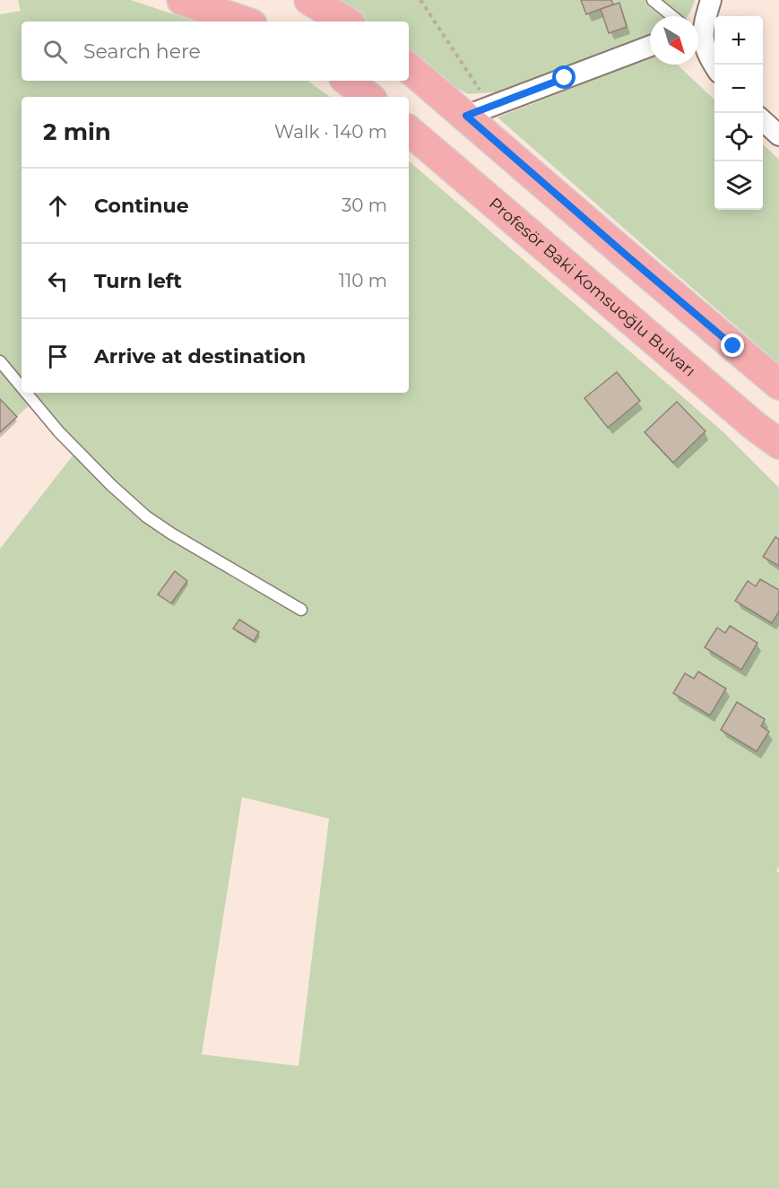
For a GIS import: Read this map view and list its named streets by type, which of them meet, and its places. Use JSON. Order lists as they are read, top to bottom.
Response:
{
  "streets": {
    "main road": ["Profesör Baki Komsuoğlu Bulvarı"]
  },
  "north": "bottom right",
  "page": {
    "map_buttons": ["+", "−"],
    "search": "Search here",
    "heading": ["2 min", "Walk · 140 m"],
    "list": [
      ["Continue", "30 m"],
      ["Turn left", "110 m"],
      "Arrive at destination"
    ]
  }
}
